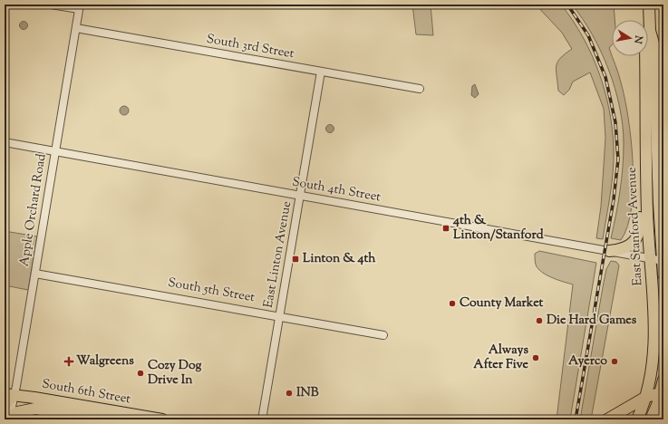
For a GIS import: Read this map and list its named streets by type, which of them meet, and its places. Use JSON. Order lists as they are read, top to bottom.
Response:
{
  "streets": {
    "main road": ["East Stanford Avenue", "South 6th Street"],
    "street": [
      "South 3rd Street",
      "South 4th Street",
      "Apple Orchard Road",
      "East Linton Avenue",
      "South 5th Street"
    ]
  },
  "crossings": [
    ["South 3rd Street", "Apple Orchard Road"],
    ["South 3rd Street", "East Linton Avenue"],
    ["South 4th Street", "Apple Orchard Road"],
    ["South 4th Street", "East Stanford Avenue"],
    ["South 4th Street", "East Linton Avenue"],
    ["Apple Orchard Road", "South 5th Street"],
    ["Apple Orchard Road", "South 6th Street"],
    ["East Linton Avenue", "South 5th Street"]
  ],
  "places": {
    "transit": ["4th & Linton/Stanford", "Linton & 4th"],
    "other": [
      "County Market",
      "Die Hard Games",
      "Always After Five",
      "Ayerco",
      "Cozy Dog Drive In",
      "INB"
    ],
    "health": ["Walgreens"]
  },
  "north": "right"
}
